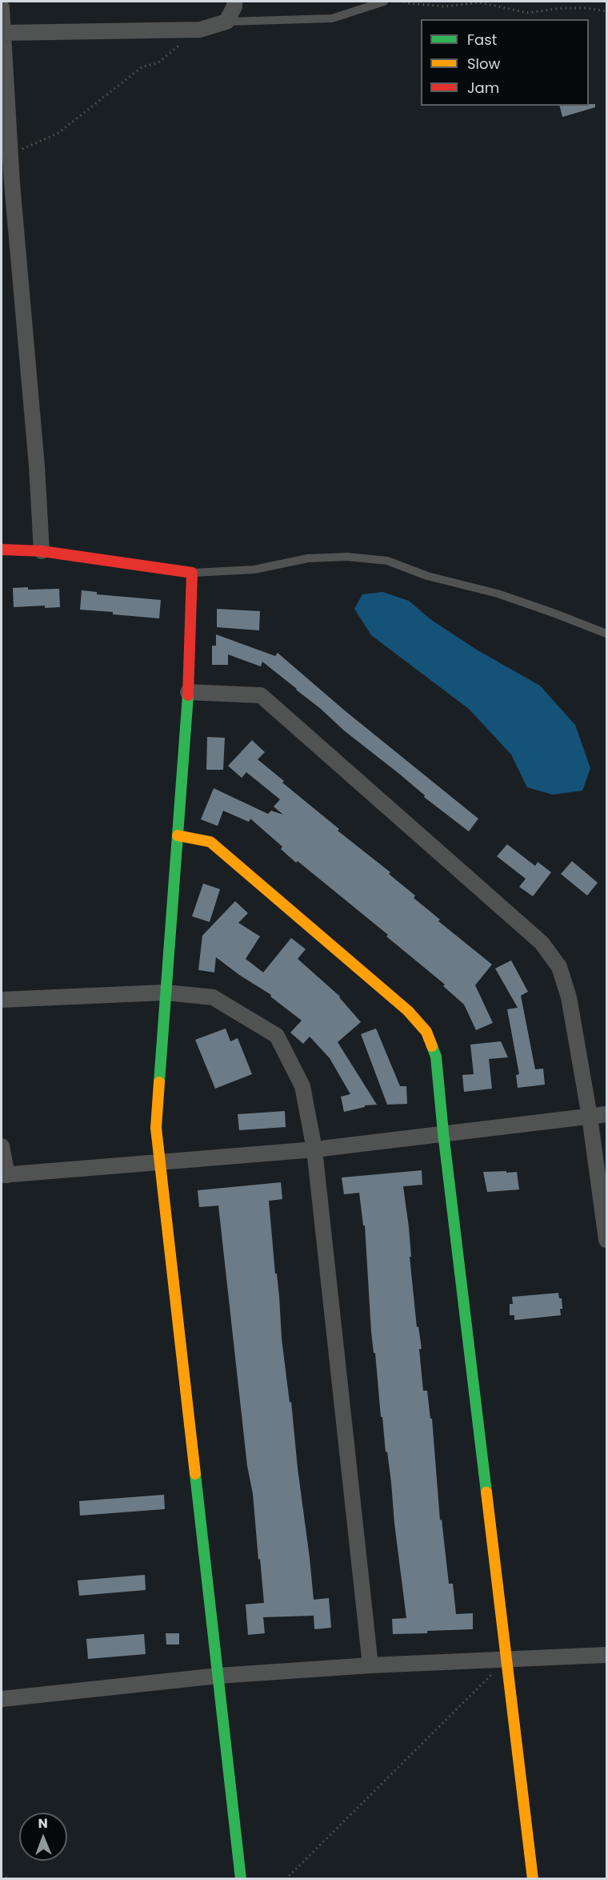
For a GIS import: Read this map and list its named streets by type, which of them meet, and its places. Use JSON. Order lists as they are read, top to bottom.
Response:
{
  "legend": ["Fast", "Slow", "Jam"],
  "north": "top"
}
